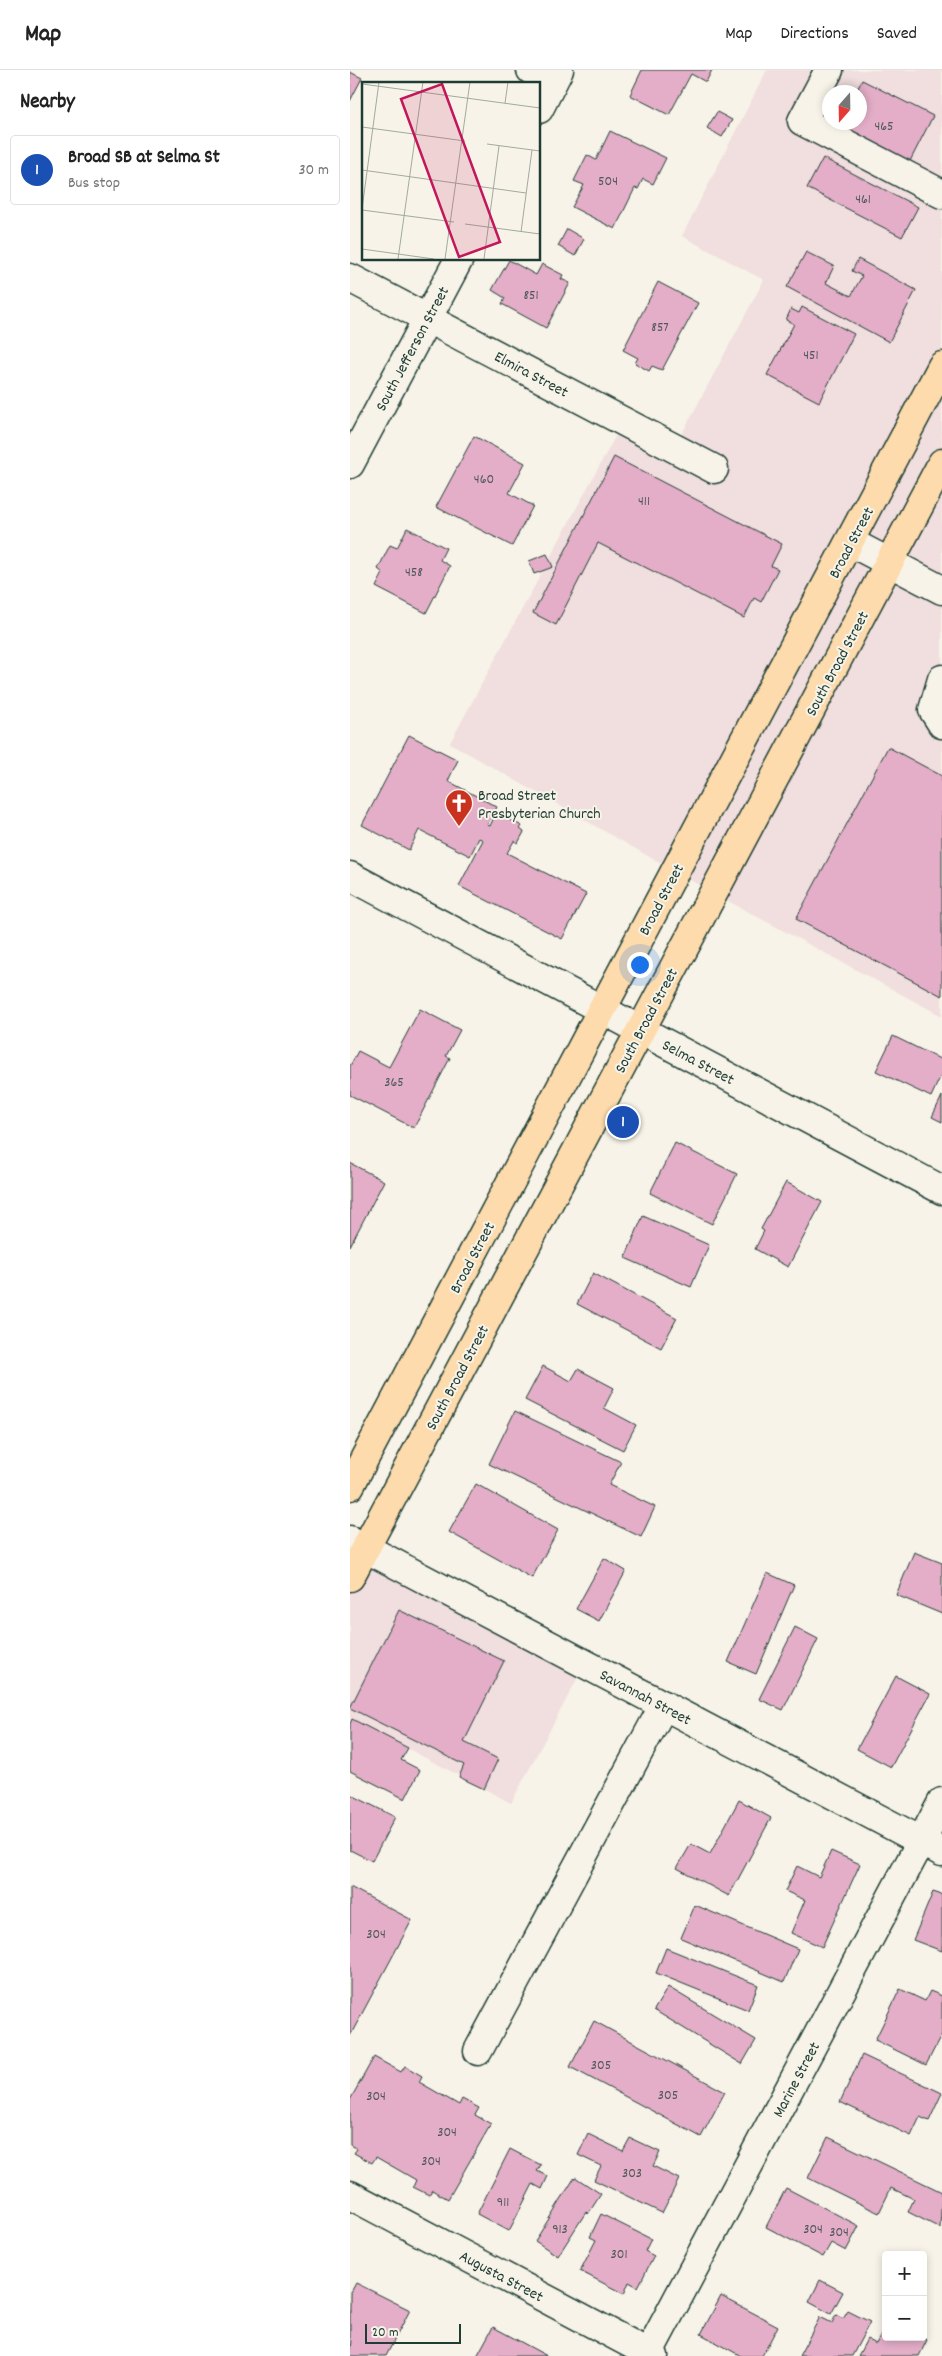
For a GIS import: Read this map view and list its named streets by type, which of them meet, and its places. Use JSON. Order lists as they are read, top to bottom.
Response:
{
  "streets": {
    "main road": ["Broad Street", "South Broad Street"],
    "street": [
      "South Jefferson Street",
      "Elmira Street",
      "Selma Street",
      "Savannah Street",
      "Marine Street",
      "Augusta Street"
    ]
  },
  "crossings": [
    ["South Jefferson Street", "Elmira Street"],
    ["Broad Street", "Selma Street"],
    ["South Broad Street", "Selma Street"],
    ["South Broad Street", "Savannah Street"],
    ["Savannah Street", "Marine Street"],
    ["Marine Street", "Augusta Street"]
  ],
  "places": {
    "church": ["Broad Street Presbyterian Church"]
  },
  "house_numbers": [
    "465",
    "504",
    "461",
    "851",
    "857",
    "451",
    "460",
    "411",
    "458",
    "365",
    "304",
    "305",
    "305",
    "304",
    "304",
    "304",
    "303",
    "911",
    "913",
    "304",
    "304",
    "301"
  ],
  "scale_bar": "20 m",
  "north": "bottom",
  "page": {
    "header": "Map",
    "nav": ["Map", "Directions", "Saved"],
    "heading": "Nearby",
    "list": [
      {
        "mark": "1",
        "name": "Broad SB at Selma St",
        "note": "Bus stop",
        "value": "30 m"
      }
    ],
    "pins": "1",
    "map_buttons": ["+", "−"],
    "scale": "20 m"
  }
}
